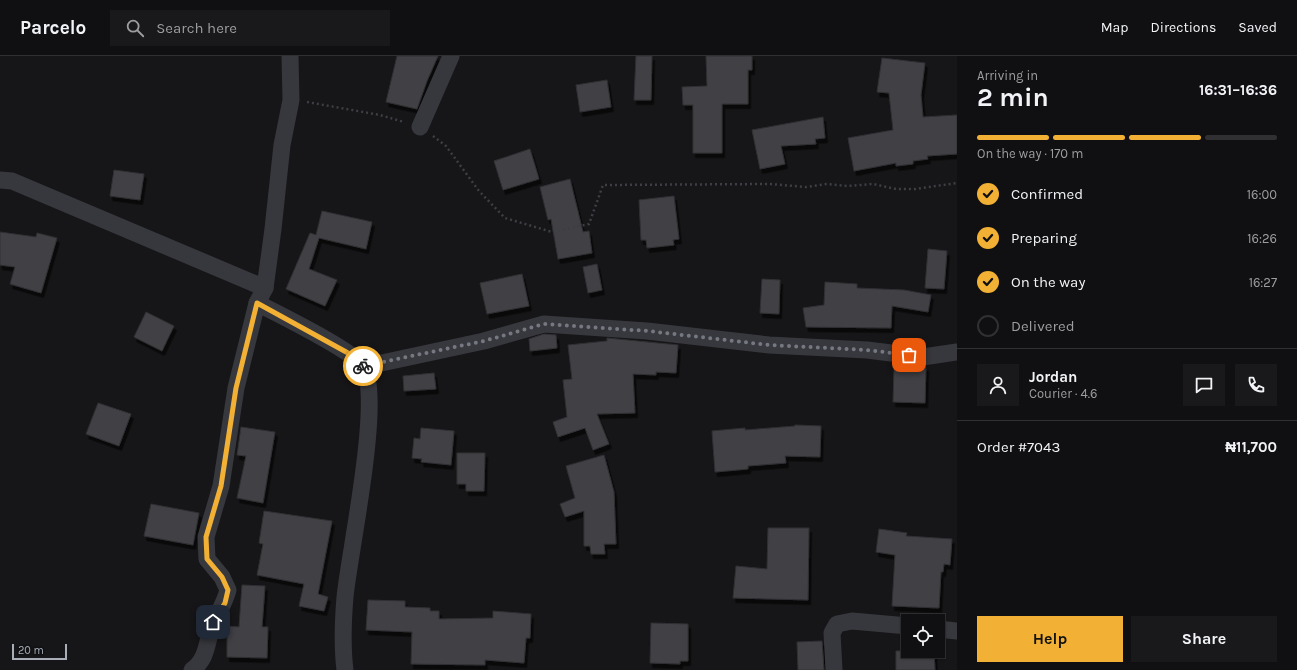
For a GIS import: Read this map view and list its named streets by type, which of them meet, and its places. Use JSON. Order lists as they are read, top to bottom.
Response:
{
  "scale_bar": "20 m",
  "page": {
    "header": "Parcelo",
    "search": "Search here",
    "nav": ["Map", "Directions", "Saved"],
    "heading": ["2 min", "Arriving in", "16:31–16:36"],
    "panel": [
      "Jordan",
      "Courier · 4.6",
      "Order #7043",
      "₦11,700"
    ],
    "bar": "On the way · 170 m",
    "list": [
      ["Confirmed", "16:00"],
      ["Preparing", "16:26"],
      ["On the way", "16:27"],
      "Delivered"
    ],
    "buttons": ["Help", "Share"],
    "scale": "20 m"
  }
}
